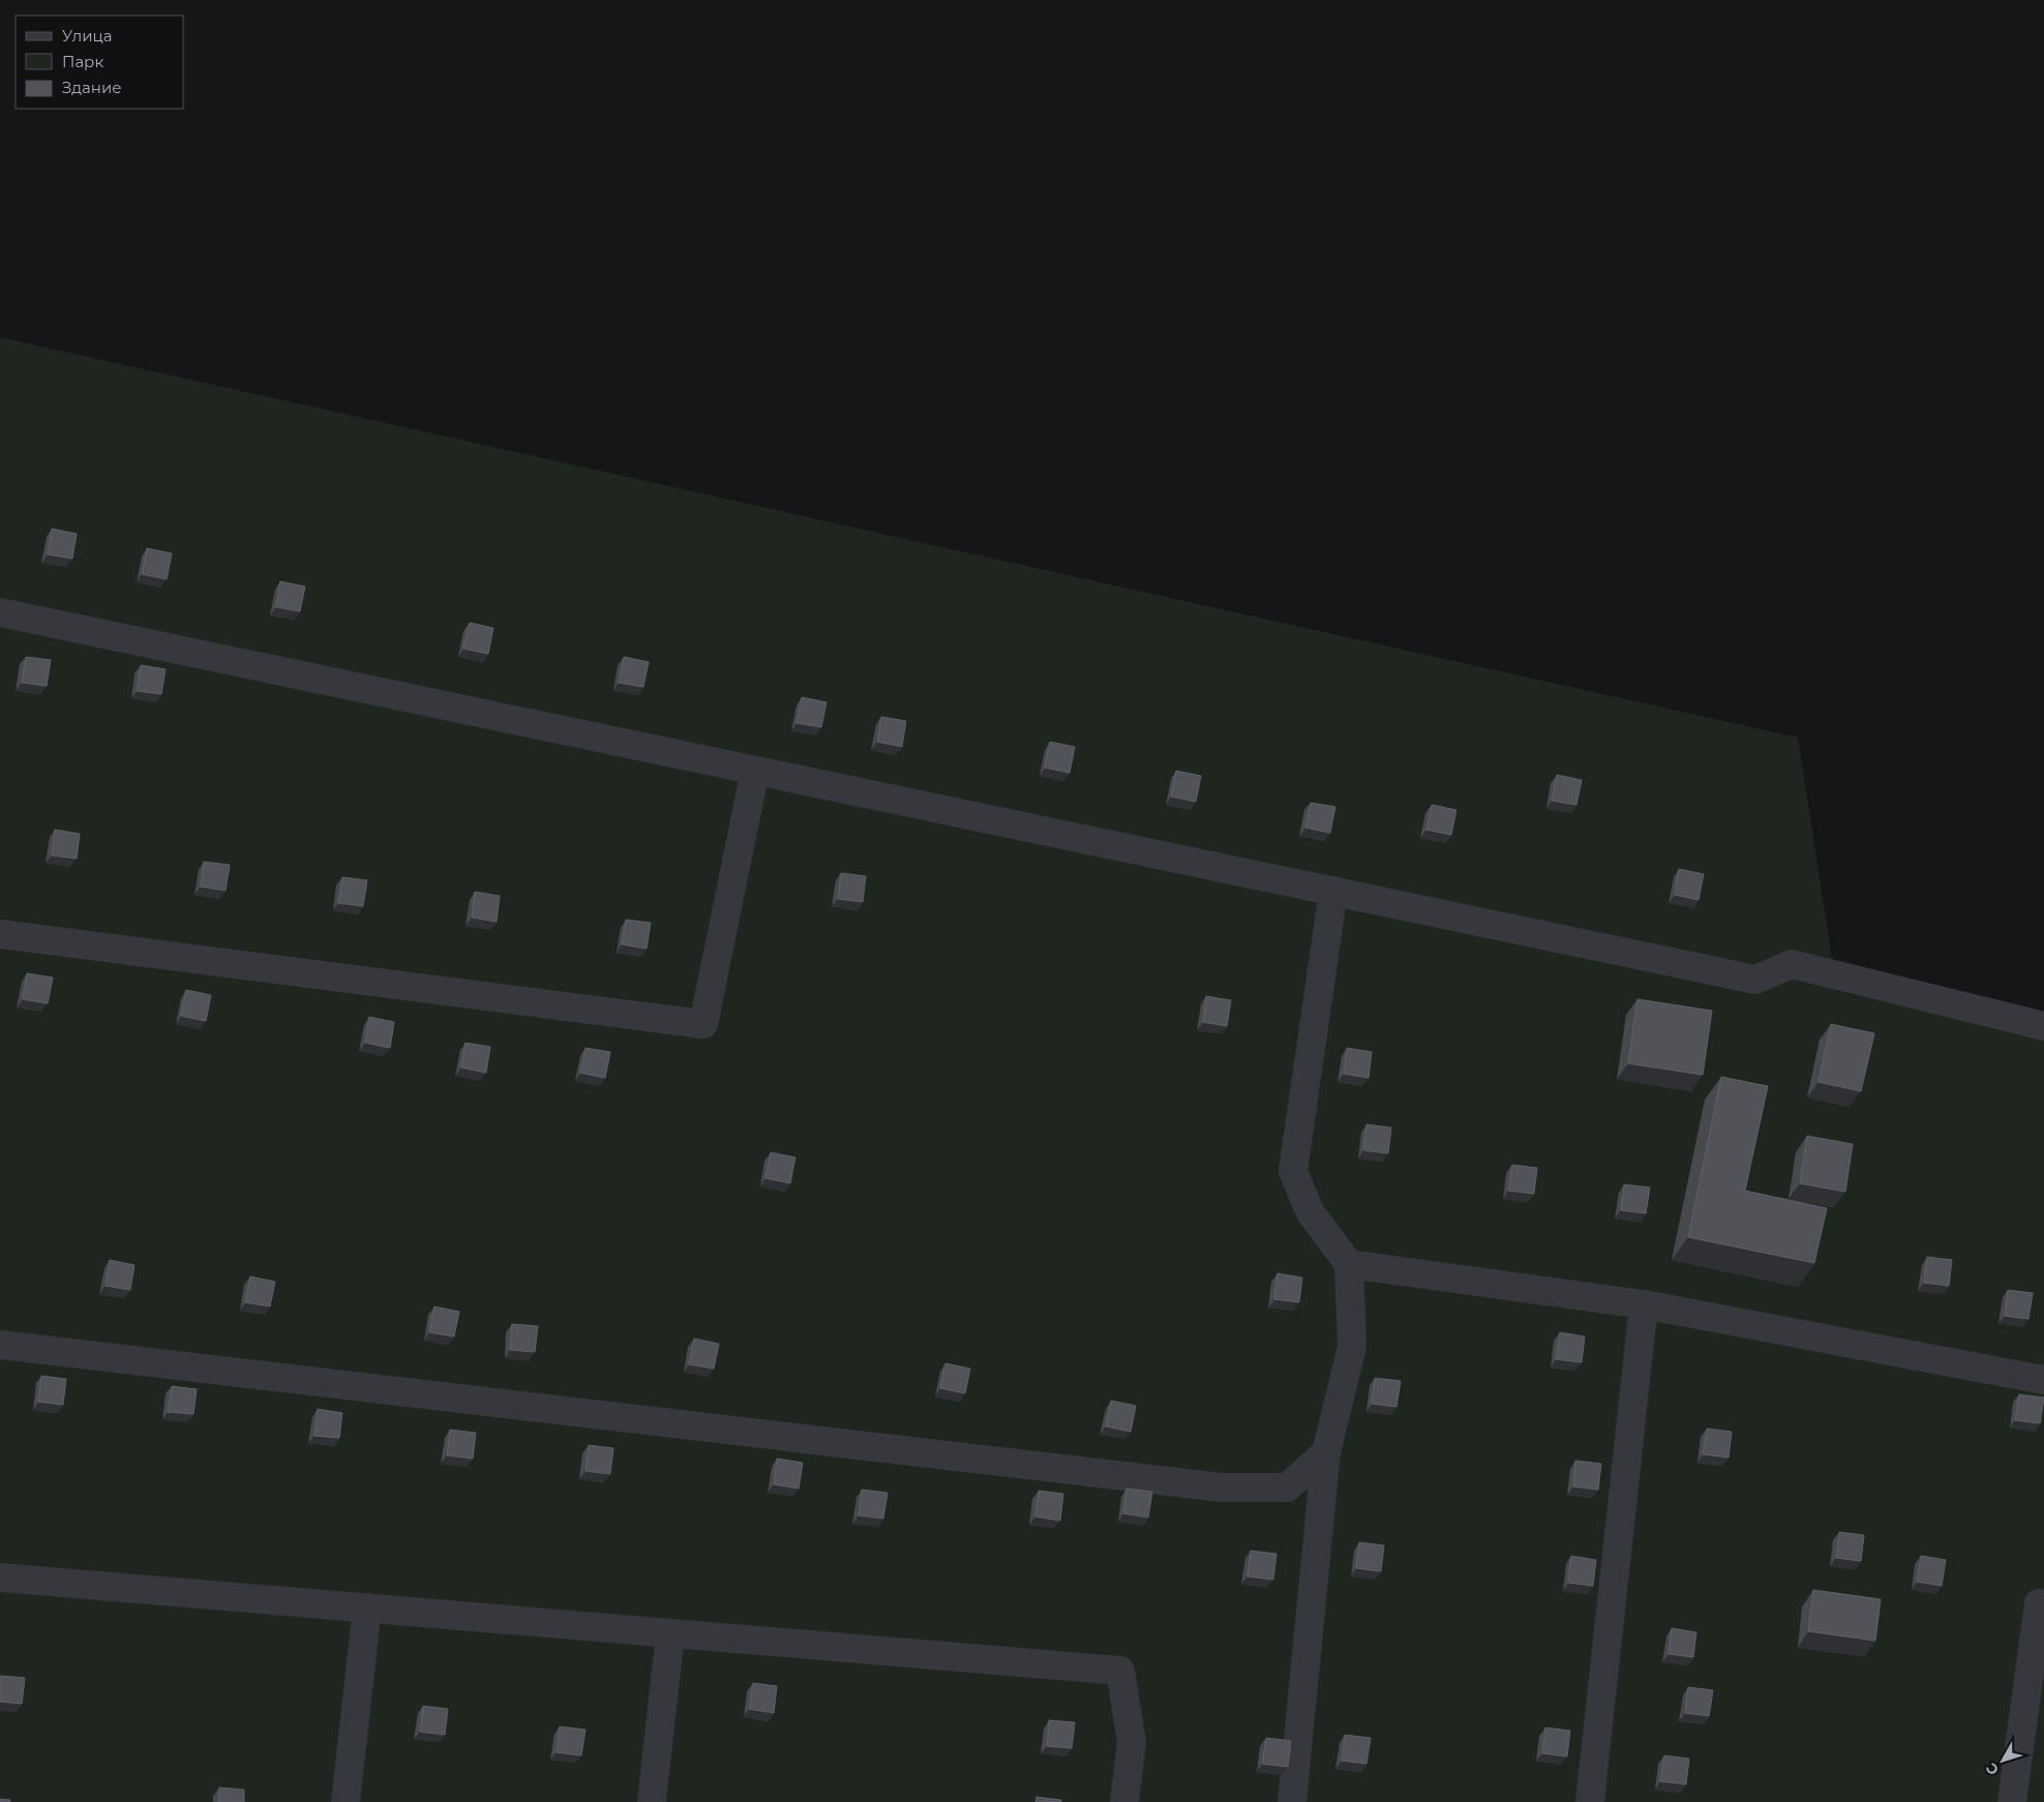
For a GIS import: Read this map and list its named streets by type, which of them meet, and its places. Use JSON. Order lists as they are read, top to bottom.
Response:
{
  "legend": ["Улица", "Парк", "Здание"],
  "north": "bottom left"
}
